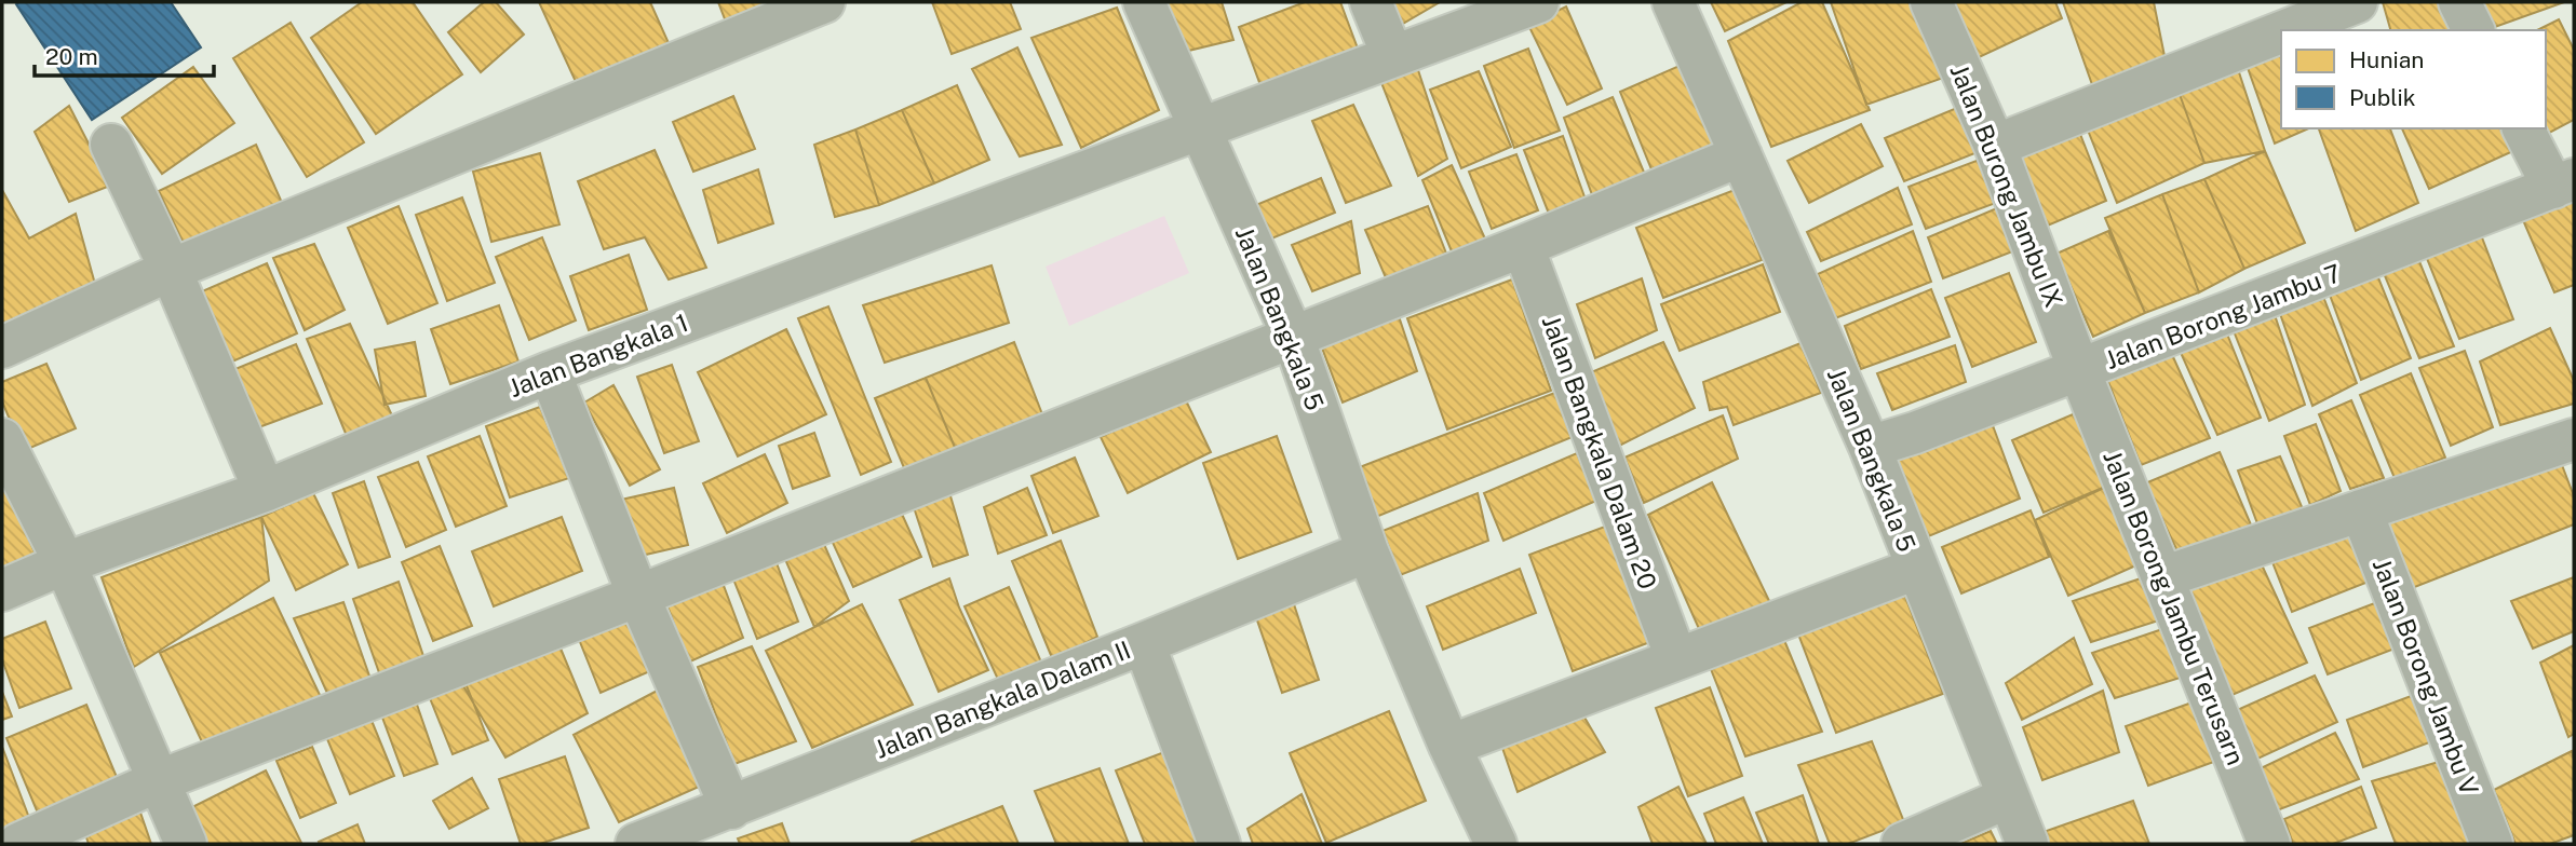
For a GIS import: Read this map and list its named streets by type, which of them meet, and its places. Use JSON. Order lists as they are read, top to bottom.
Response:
{
  "streets": {
    "street": [
      "Jalan Burong Jambu IX",
      "Jalan Borong Jambu 7",
      "Jalan Bangkala 5",
      "Jalan Bangkala 1",
      "Jalan Bangkala Dalam 20",
      "Jalan Borong Jambu Terusarn",
      "Jalan Borong Jambu V",
      "Jalan Bangkala Dalam II"
    ]
  },
  "crossings": [
    ["Jalan Burong Jambu IX", "Jalan Borong Jambu 7"],
    ["Jalan Burong Jambu IX", "Jalan Borong Jambu Terusarn"],
    ["Jalan Borong Jambu 7", "Jalan Bangkala 5"],
    ["Jalan Borong Jambu 7", "Jalan Borong Jambu Terusarn"],
    ["Jalan Bangkala 5", "Jalan Bangkala 1"],
    ["Jalan Bangkala 5", "Jalan Bangkala Dalam II"]
  ],
  "legend": ["Hunian", "Publik"],
  "scale_bar": "20 m"
}
